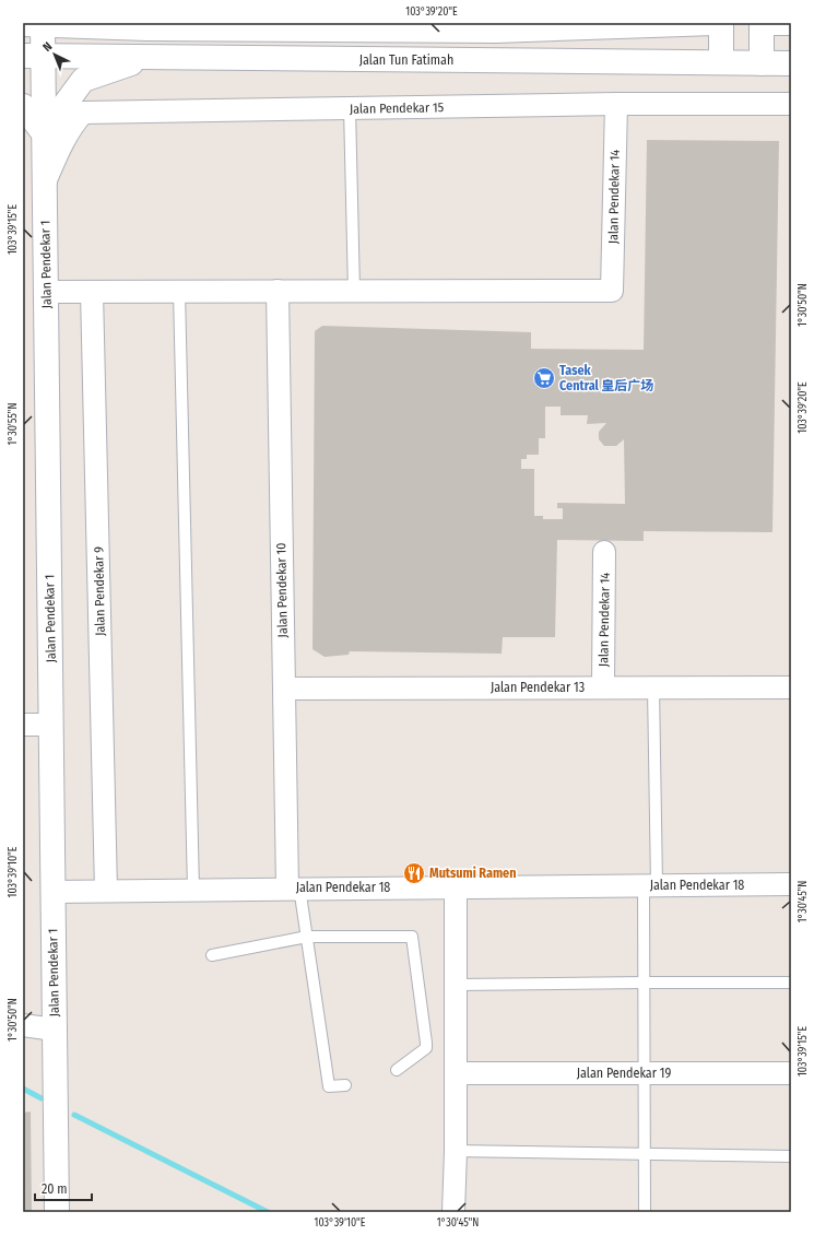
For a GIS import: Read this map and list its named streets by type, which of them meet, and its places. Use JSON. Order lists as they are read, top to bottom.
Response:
{
  "streets": {
    "main road": ["Jalan Tun Fatimah", "Jalan Pendekar 1"],
    "street": [
      "Jalan Pendekar 15",
      "Jalan Pendekar 14",
      "Jalan Pendekar 10",
      "Jalan Pendekar 9",
      "Jalan Pendekar 13",
      "Jalan Pendekar 18",
      "Jalan Pendekar 19"
    ]
  },
  "crossings": [
    ["Jalan Tun Fatimah", "Jalan Pendekar 1"],
    ["Jalan Pendekar 15", "Jalan Pendekar 14"],
    ["Jalan Pendekar 15", "Jalan Pendekar 1"],
    ["Jalan Pendekar 14", "Jalan Pendekar 13"],
    ["Jalan Pendekar 1", "Jalan Pendekar 18"],
    ["Jalan Pendekar 10", "Jalan Pendekar 13"],
    ["Jalan Pendekar 10", "Jalan Pendekar 18"],
    ["Jalan Pendekar 9", "Jalan Pendekar 18"]
  ],
  "places": {
    "supermarket": ["Tasek Central 皇后广场"],
    "restaurant": ["Mutsumi Ramen"]
  },
  "scale_bar": "20 m",
  "north": "top left",
  "coordinates": [
    "103°39'20\"E",
    "103°39'15\"E",
    "1°30'50\"N",
    "1°30'55\"N",
    "103°39'10\"E",
    "1°30'45\"N"
  ]
}
